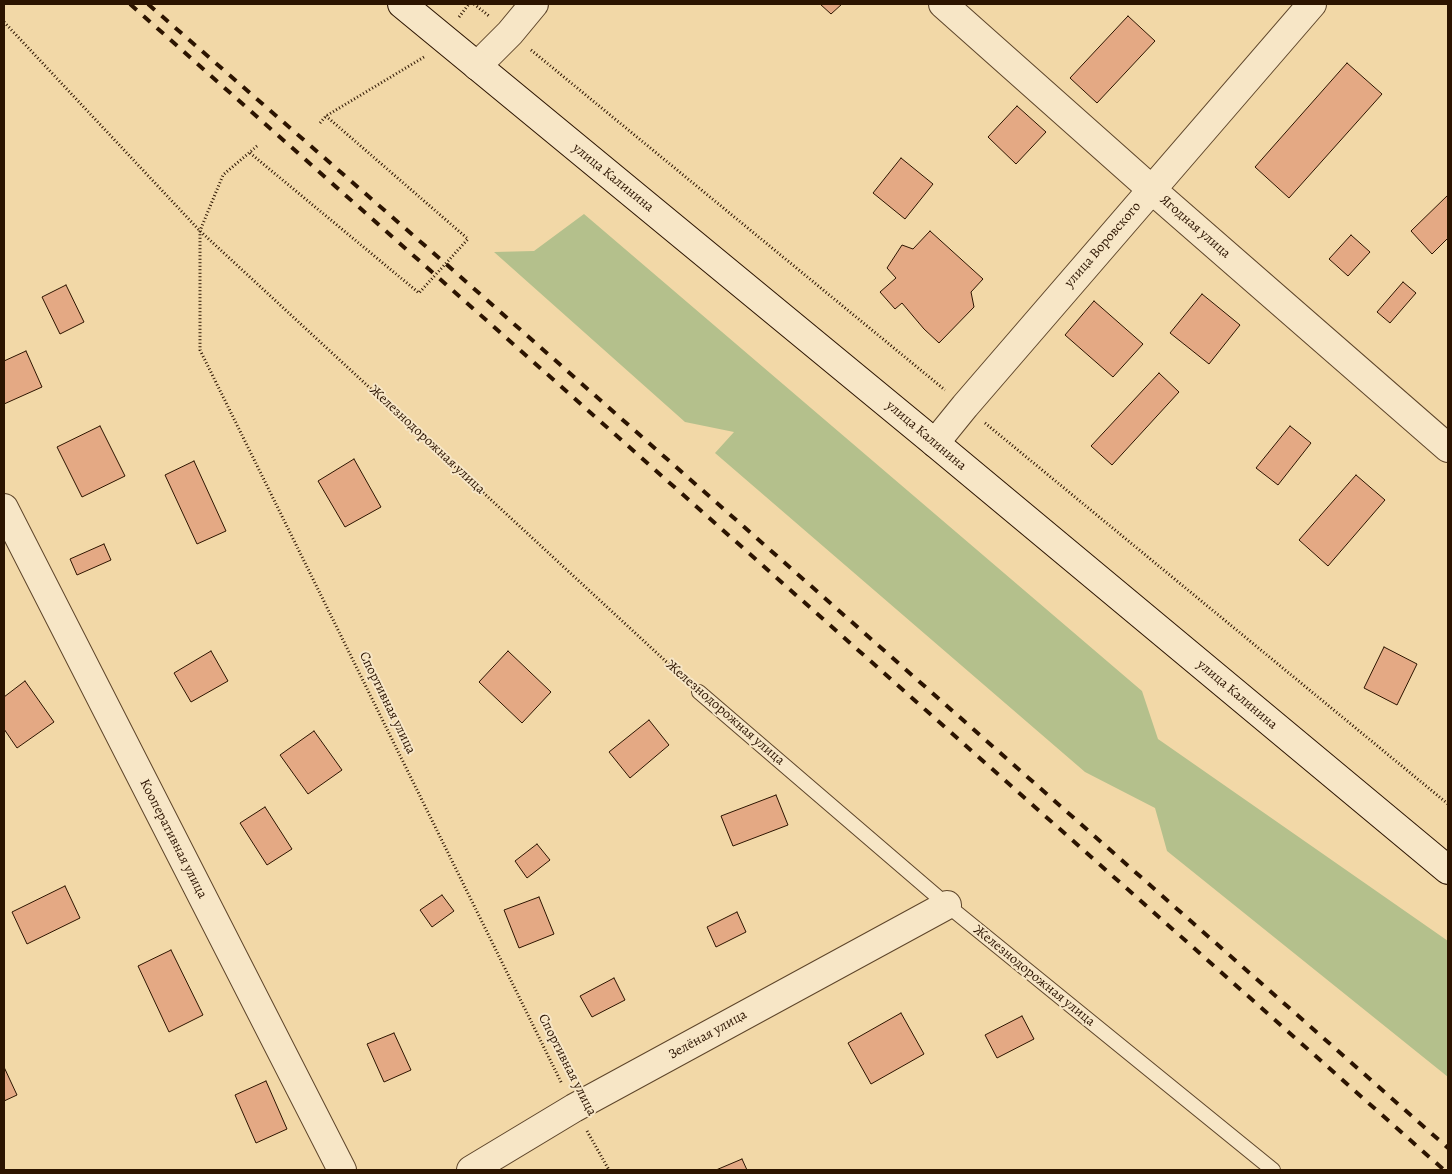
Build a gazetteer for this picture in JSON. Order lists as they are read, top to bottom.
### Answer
{
  "streets": {
    "street": [
      "улица Калинина",
      "Ягодная улица",
      "улица Воровского",
      "Кооперативная улица",
      "Зелёная улица"
    ],
    "lane": ["Железнодорожная улица"],
    "path": ["Спортивная улица"]
  },
  "crossings": [
    ["улица Калинина", "улица Воровского"],
    ["Ягодная улица", "улица Воровского"],
    ["Железнодорожная улица", "Спортивная улица"],
    ["Железнодорожная улица", "Зелёная улица"],
    ["Спортивная улица", "Зелёная улица"]
  ]
}
